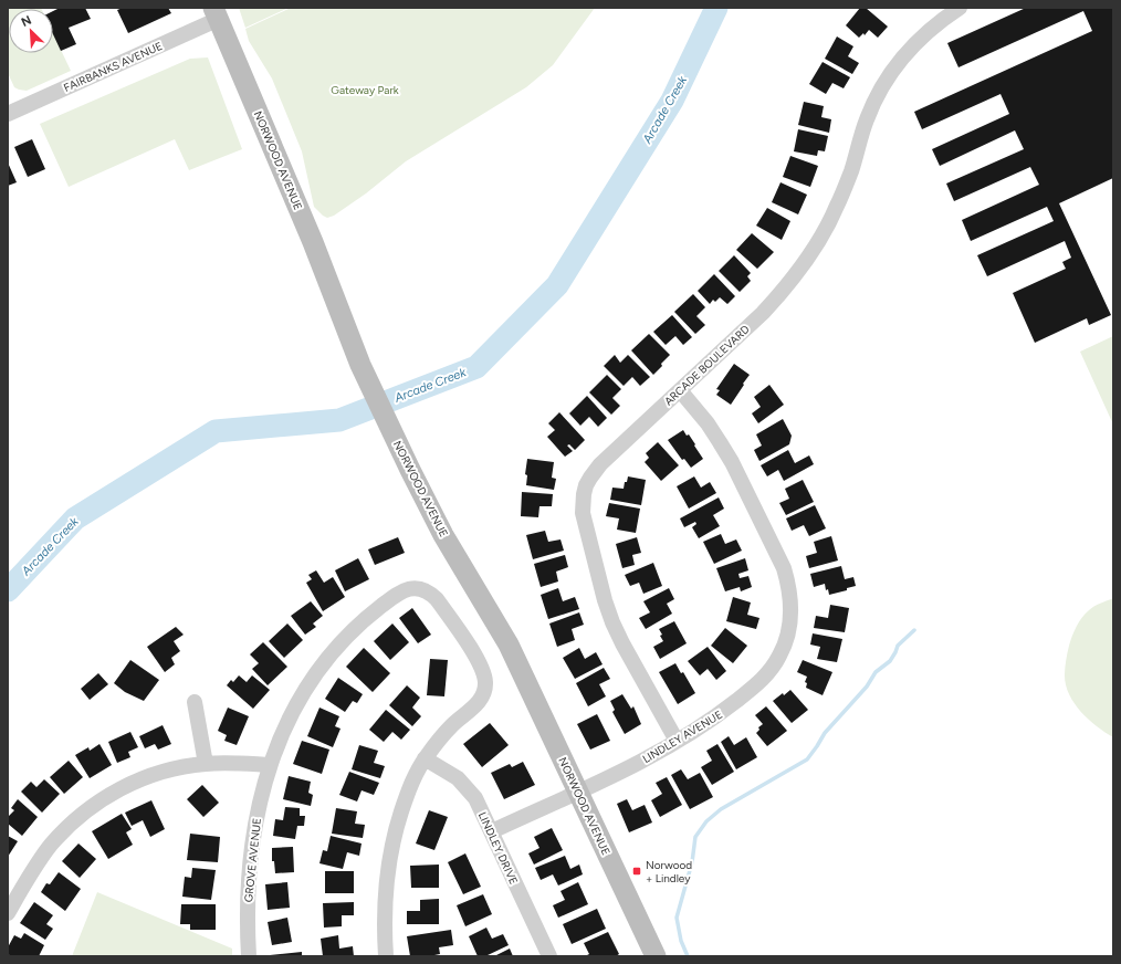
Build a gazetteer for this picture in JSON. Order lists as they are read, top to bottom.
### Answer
{
  "streets": {
    "main road": ["NORWOOD AVENUE"],
    "street": [
      "FAIRBANKS AVENUE",
      "ARCADE BOULEVARD",
      "LINDLEY AVENUE",
      "LINDLEY DRIVE",
      "GROVE AVENUE"
    ]
  },
  "crossings": [
    ["FAIRBANKS AVENUE", "NORWOOD AVENUE"],
    ["NORWOOD AVENUE", "LINDLEY AVENUE"],
    ["ARCADE BOULEVARD", "LINDLEY AVENUE"],
    ["LINDLEY AVENUE", "LINDLEY DRIVE"]
  ],
  "water": ["Arcade Creek"],
  "parks": ["Gateway Park"],
  "places": {
    "transit": ["Norwood + Lindley"]
  },
  "north": "top left"
}
